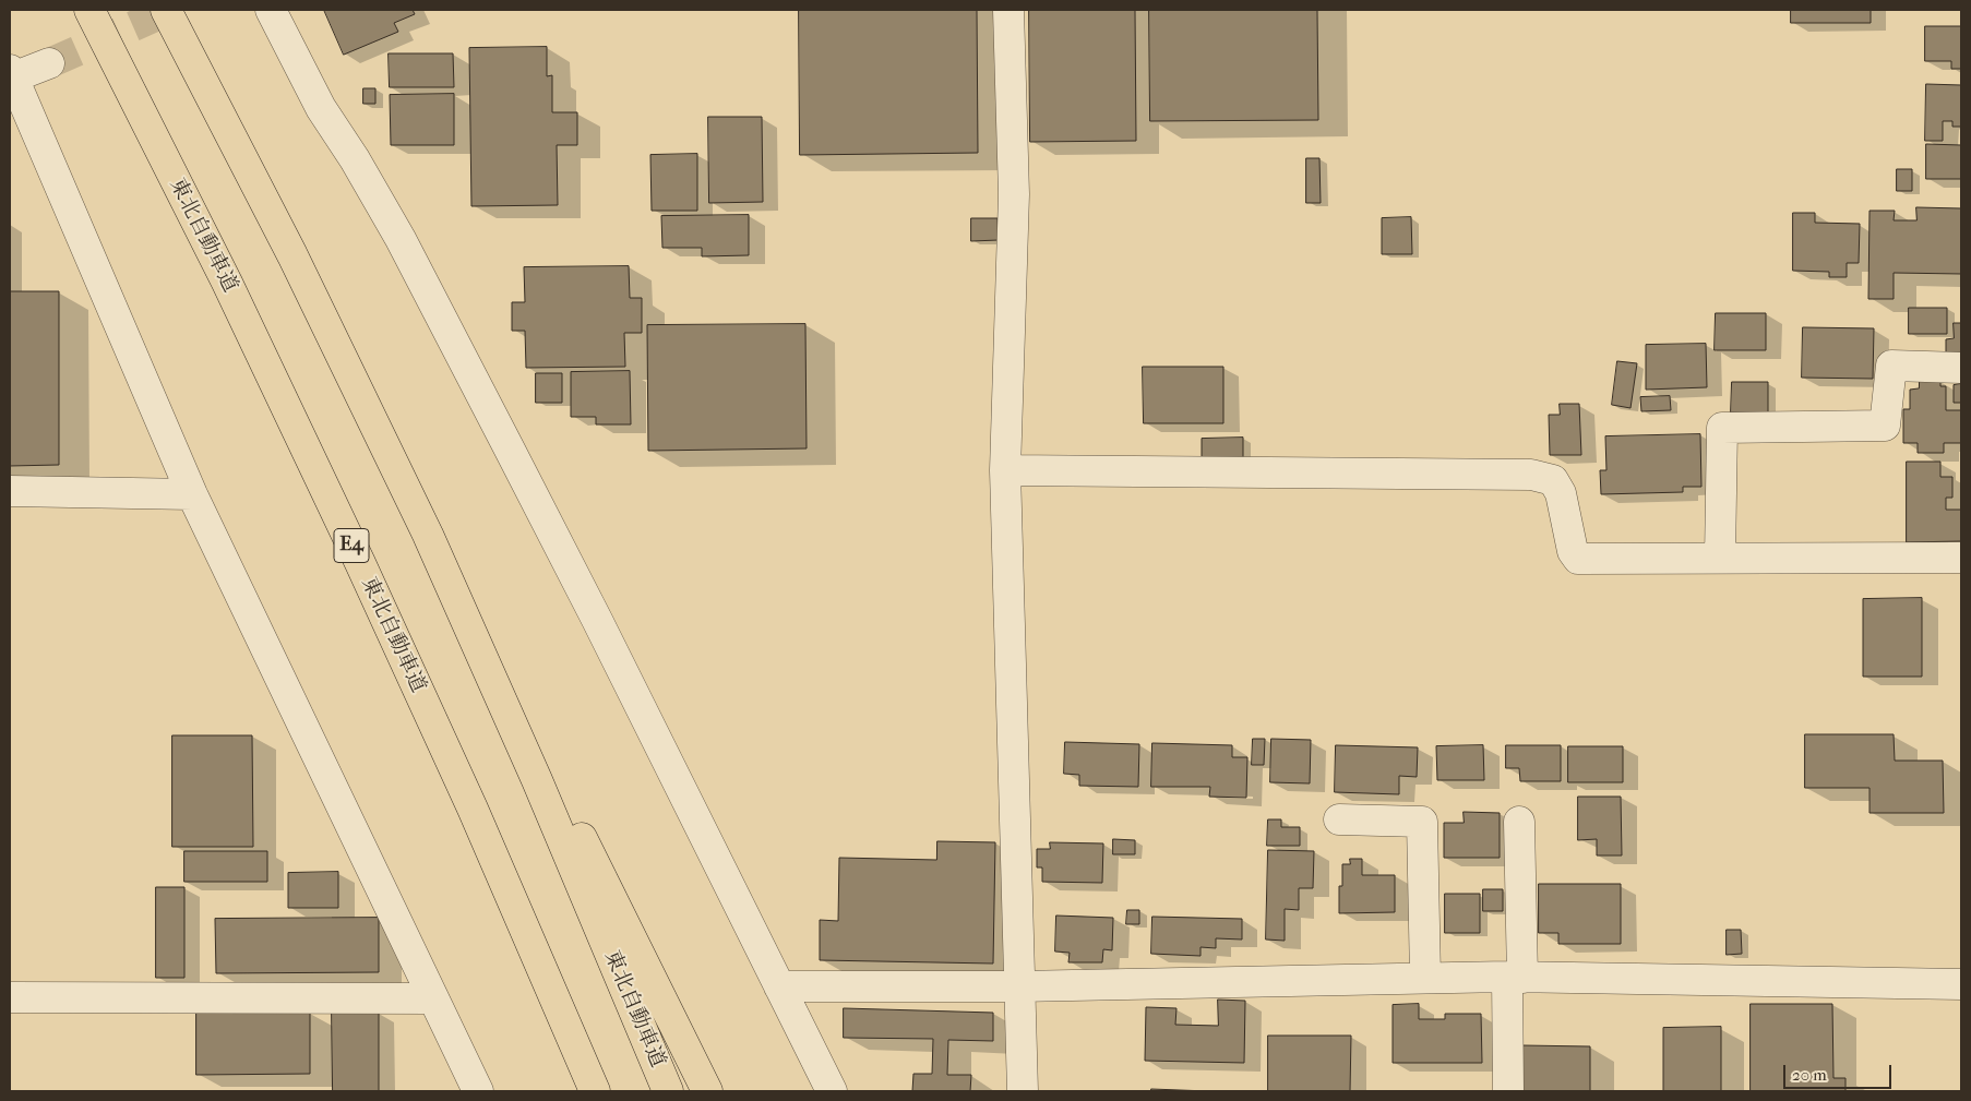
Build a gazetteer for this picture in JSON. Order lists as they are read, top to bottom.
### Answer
{
  "streets": {
    "highway": ["東北自動車道", "E4"]
  },
  "scale_bar": "20 m"
}
